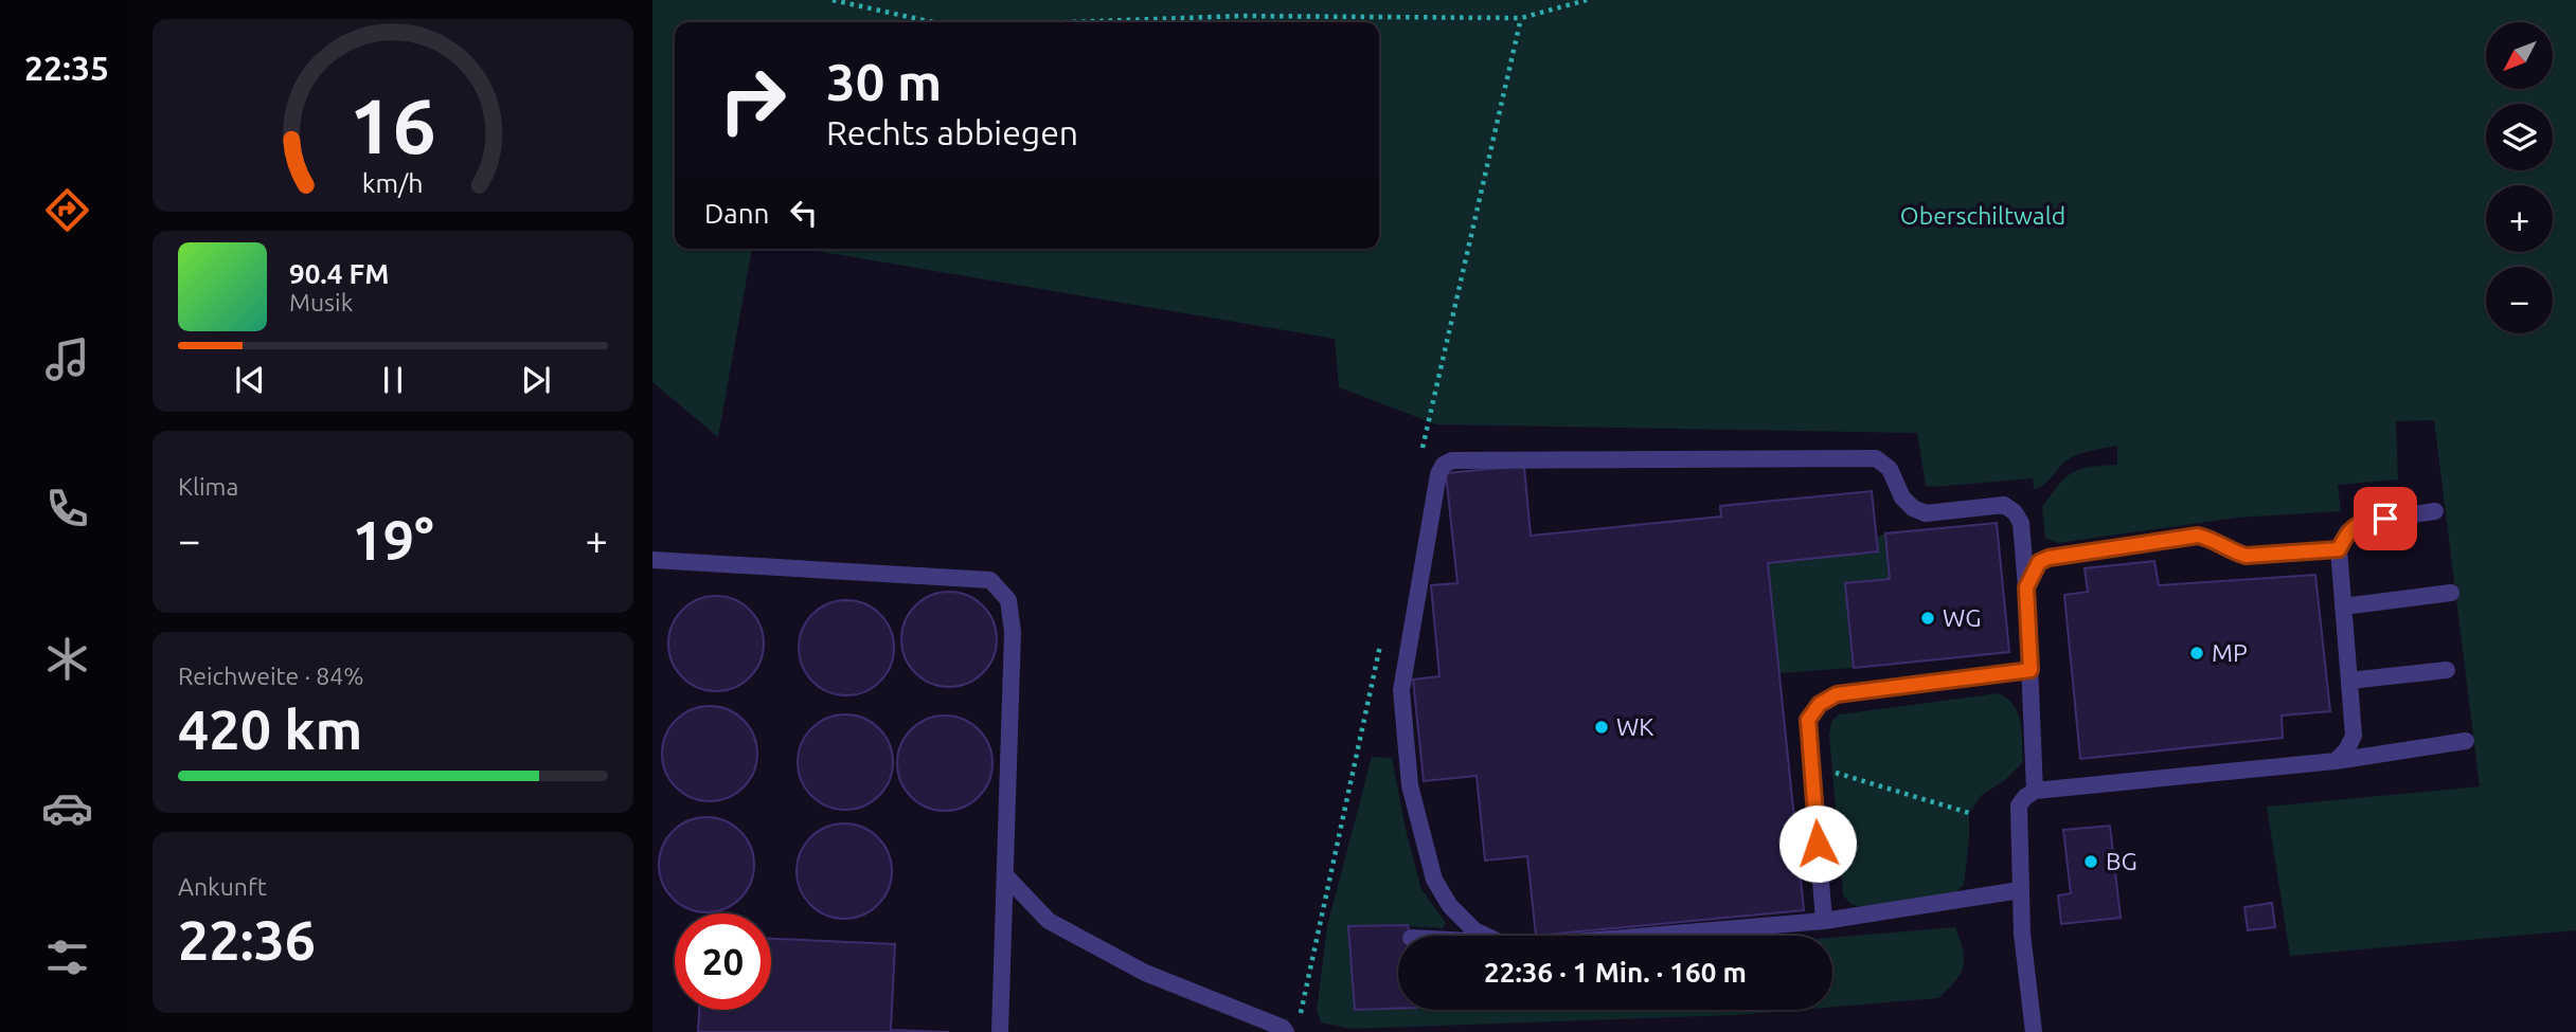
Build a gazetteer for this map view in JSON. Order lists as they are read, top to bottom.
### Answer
{
  "parks": ["Oberschiltwald"],
  "places": [
    "WG",
    "MP",
    "WK",
    "BG"
  ],
  "north": "bottom left",
  "page": {
    "tabs": "22:35",
    "map_buttons": ["+", "−"],
    "turn": ["30 m", "Rechts abbiegen"],
    "then": "Dann",
    "song": ["90.4 FM", "Musik"],
    "tile": [
      "Klima",
      ["Reichweite · 84%", "420 km"],
      ["Ankunft", "22:36"]
    ],
    "heat": ["−", "19°", "+"],
    "limit": "20",
    "trip": "22:36 · 1 Min. · 160 m",
    "gauge": ["16", "km/h"]
  }
}
